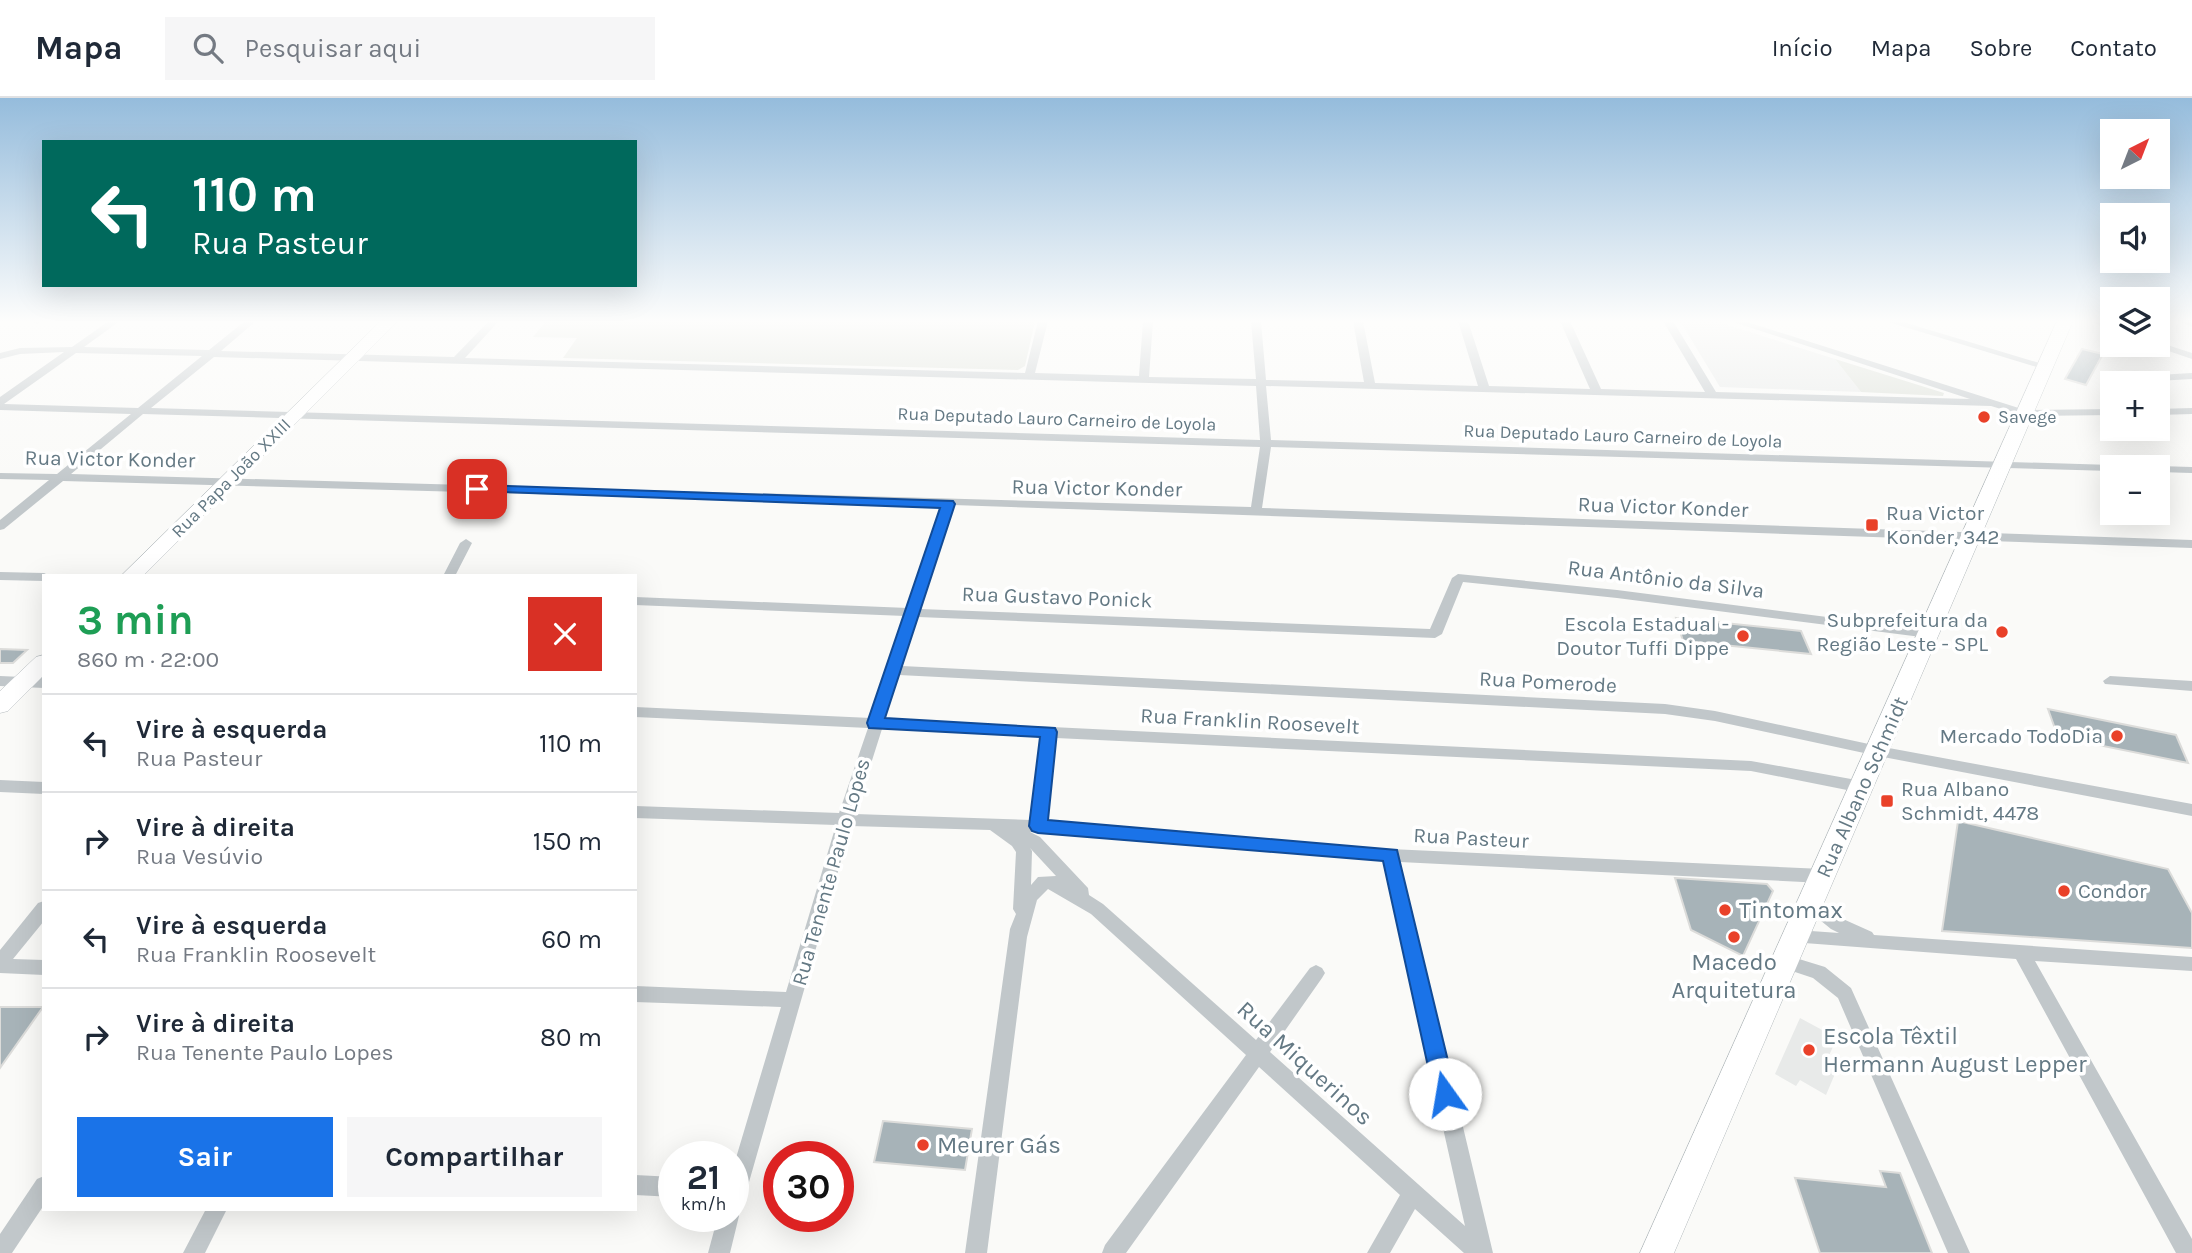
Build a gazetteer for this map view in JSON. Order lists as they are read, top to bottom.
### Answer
{
  "streets": {
    "main road": ["Rua Papa João XXIII", "Rua Albano Schmidt"],
    "street": [
      "Rua Deputado Lauro Carneiro de Loyola",
      "Rua Victor Konder",
      "Rua Antônio da Silva",
      "Rua Gustavo Ponick",
      "Rua Pomerode",
      "Rua Franklin Roosevelt",
      "Rua Pasteur",
      "Rua Tenente Paulo Lopes",
      "Rua Miquerinos"
    ]
  },
  "crossings": [
    ["Rua Deputado Lauro Carneiro de Loyola", "Rua Papa João XXIII"],
    ["Rua Deputado Lauro Carneiro de Loyola", "Rua Albano Schmidt"],
    ["Rua Victor Konder", "Rua Papa João XXIII"],
    ["Rua Victor Konder", "Rua Albano Schmidt"],
    ["Rua Victor Konder", "Rua Tenente Paulo Lopes"],
    ["Rua Antônio da Silva", "Rua Gustavo Ponick"],
    ["Rua Antônio da Silva", "Rua Albano Schmidt"],
    ["Rua Gustavo Ponick", "Rua Tenente Paulo Lopes"],
    ["Rua Pomerode", "Rua Albano Schmidt"],
    ["Rua Pomerode", "Rua Tenente Paulo Lopes"],
    ["Rua Franklin Roosevelt", "Rua Albano Schmidt"],
    ["Rua Franklin Roosevelt", "Rua Tenente Paulo Lopes"],
    ["Rua Albano Schmidt", "Rua Pasteur"],
    ["Rua Pasteur", "Rua Tenente Paulo Lopes"],
    ["Rua Pasteur", "Rua Miquerinos"]
  ],
  "places": {
    "other": [
      "Savege",
      "Subprefeitura da Região Leste - SPL",
      "Escola Estadual - Doutor Tuffi Dippe",
      "Mercado TodoDia",
      "Condor",
      "Tintomax",
      "Macedo Arquitetura",
      "Escola Têxtil Hermann August Lepper",
      "Meurer Gás"
    ],
    "transit": ["Rua Victor Konder, 342", "Rua Albano Schmidt, 4478"]
  },
  "north": "top right",
  "page": {
    "header": "Mapa",
    "search": "Pesquisar aqui",
    "nav": [
      "Início",
      "Mapa",
      "Sobre",
      "Contato"
    ],
    "map_buttons": ["+", "−"],
    "turn": ["110 m", "Rua Pasteur"],
    "heading": ["3 min", "860 m · 22:00"],
    "list": [
      {
        "name": "Vire à esquerda",
        "note": "Rua Pasteur",
        "value": "110 m"
      },
      {
        "name": "Vire à direita",
        "note": "Rua Vesúvio",
        "value": "150 m"
      },
      {
        "name": "Vire à esquerda",
        "note": "Rua Franklin Roosevelt",
        "value": "60 m"
      },
      {
        "name": "Vire à direita",
        "note": "Rua Tenente Paulo Lopes",
        "value": "80 m"
      }
    ],
    "buttons": ["Sair", "Compartilhar"],
    "speed": "21 km/h",
    "limit": "30"
  }
}
